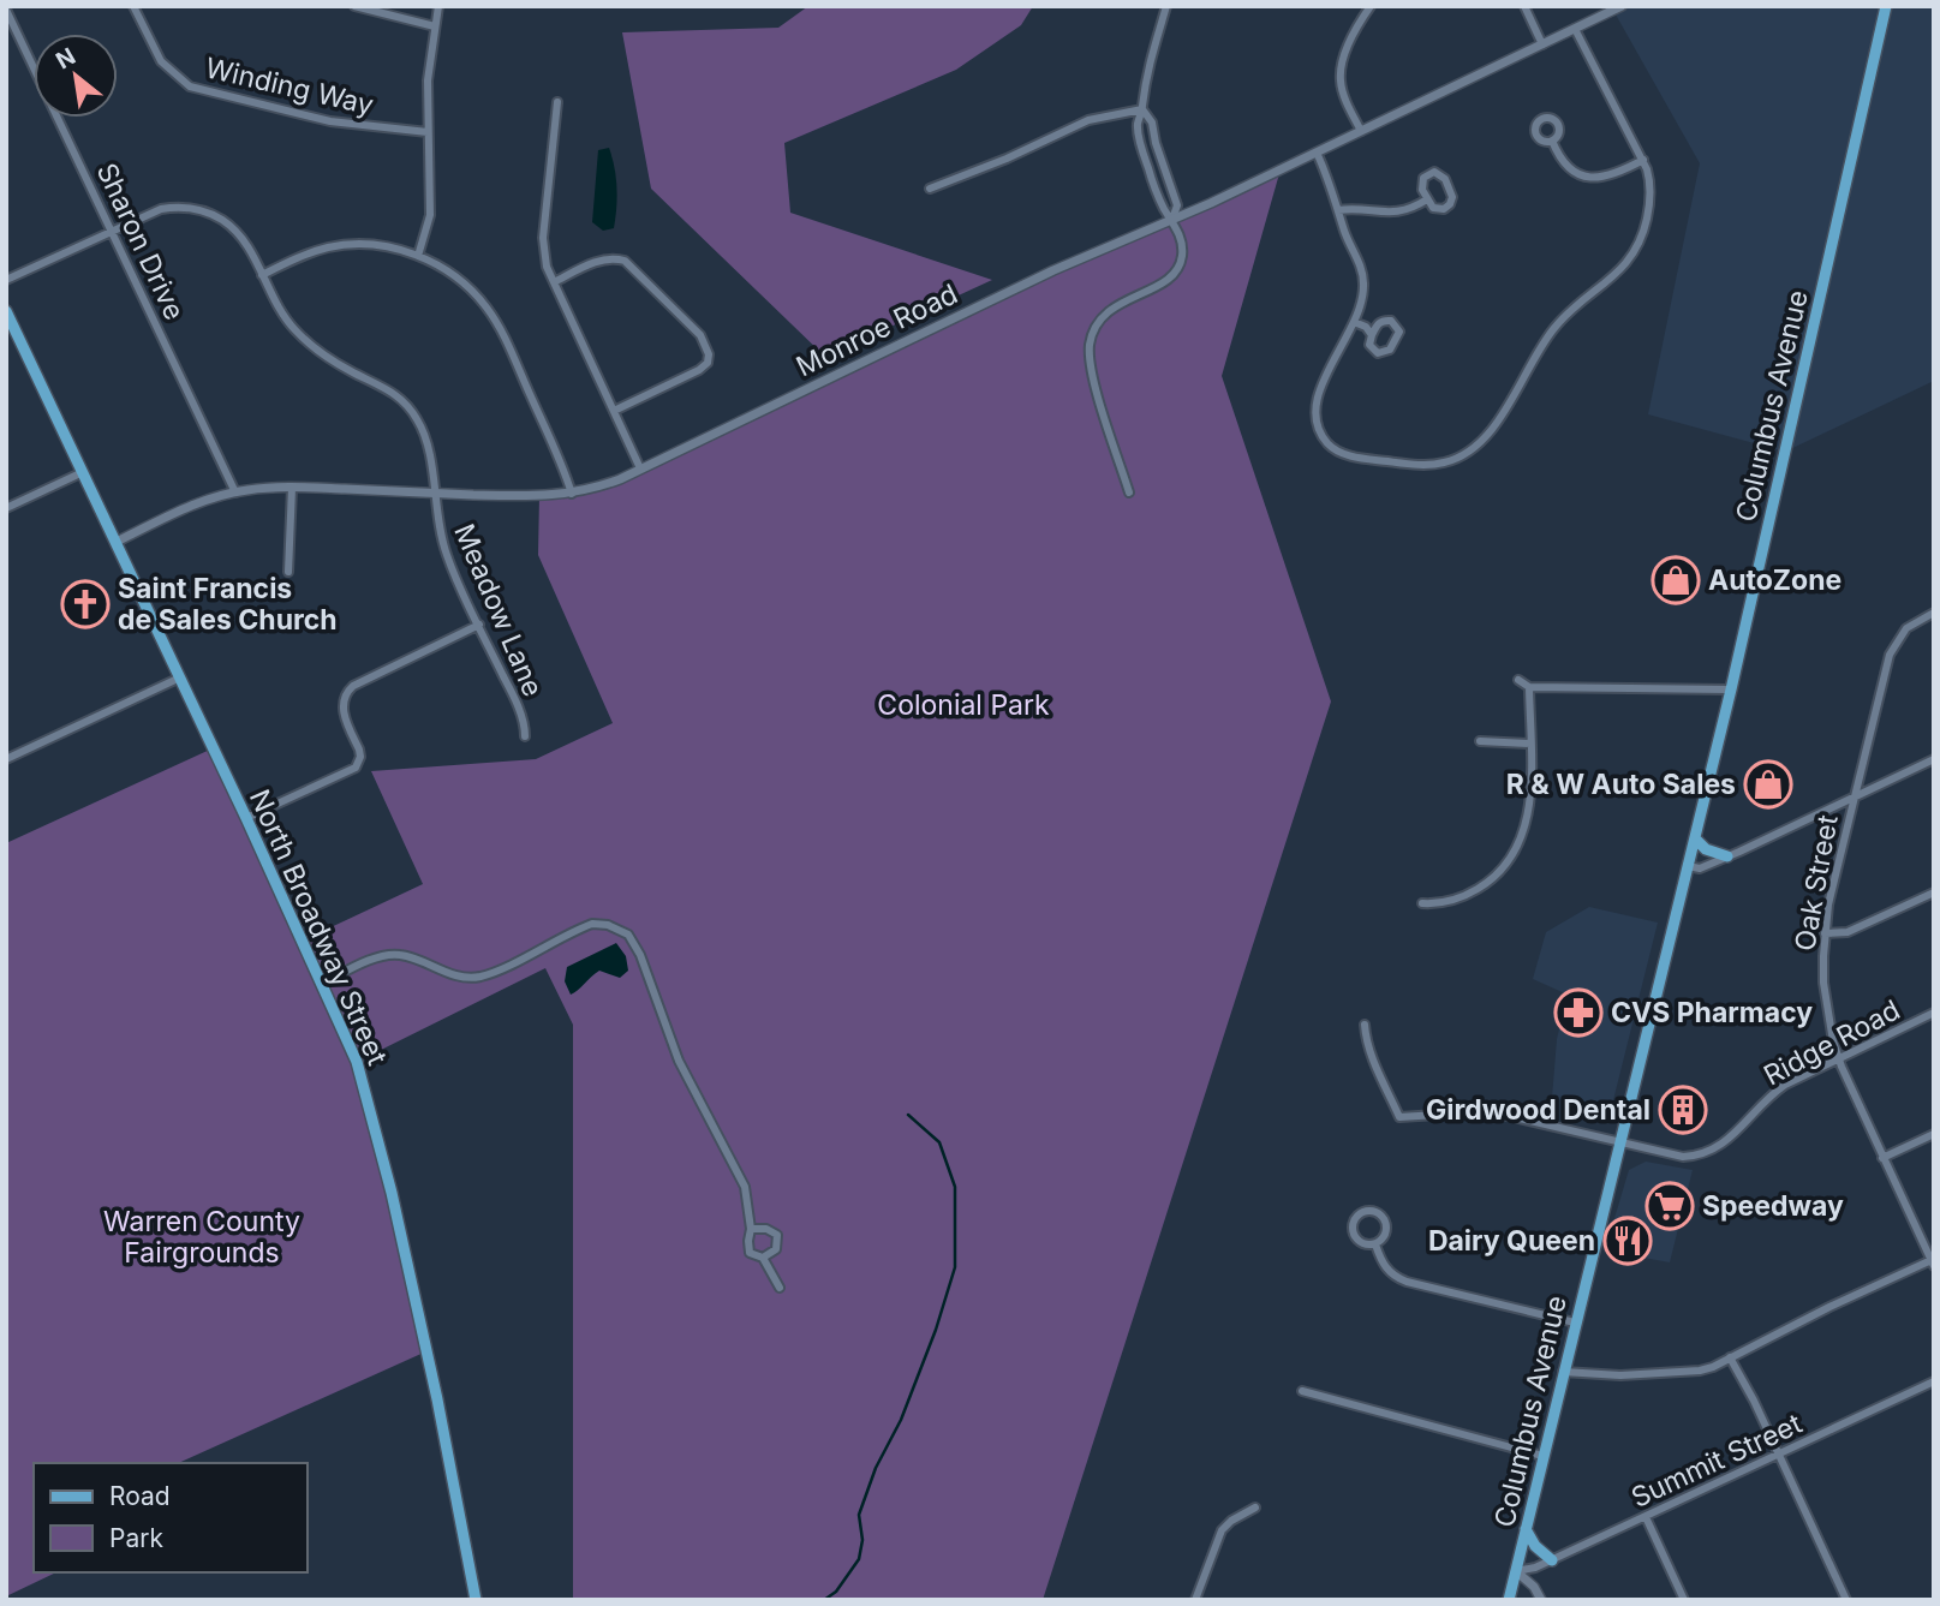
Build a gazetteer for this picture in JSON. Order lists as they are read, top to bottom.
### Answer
{
  "streets": {
    "main road": ["Columbus Avenue", "North Broadway Street"],
    "street": [
      "Winding Way",
      "Sharon Drive",
      "Monroe Road",
      "Meadow Lane",
      "Oak Street",
      "Ridge Road",
      "Summit Street"
    ]
  },
  "crossings": [
    ["Sharon Drive", "Monroe Road"],
    ["Sharon Drive", "Meadow Lane"],
    ["Monroe Road", "Meadow Lane"],
    ["Monroe Road", "North Broadway Street"],
    ["Columbus Avenue", "Ridge Road"],
    ["Columbus Avenue", "Summit Street"],
    ["Oak Street", "Ridge Road"]
  ],
  "parks": ["Colonial Park", "Warren County Fairgrounds"],
  "places": {
    "shop": ["AutoZone", "R & W Auto Sales"],
    "church": ["Saint Francis de Sales Church"],
    "pharmacy": ["CVS Pharmacy"],
    "building": ["Girdwood Dental"],
    "supermarket": ["Speedway"],
    "restaurant": ["Dairy Queen"]
  },
  "legend": ["Road", "Park"],
  "north": "top left"
}
